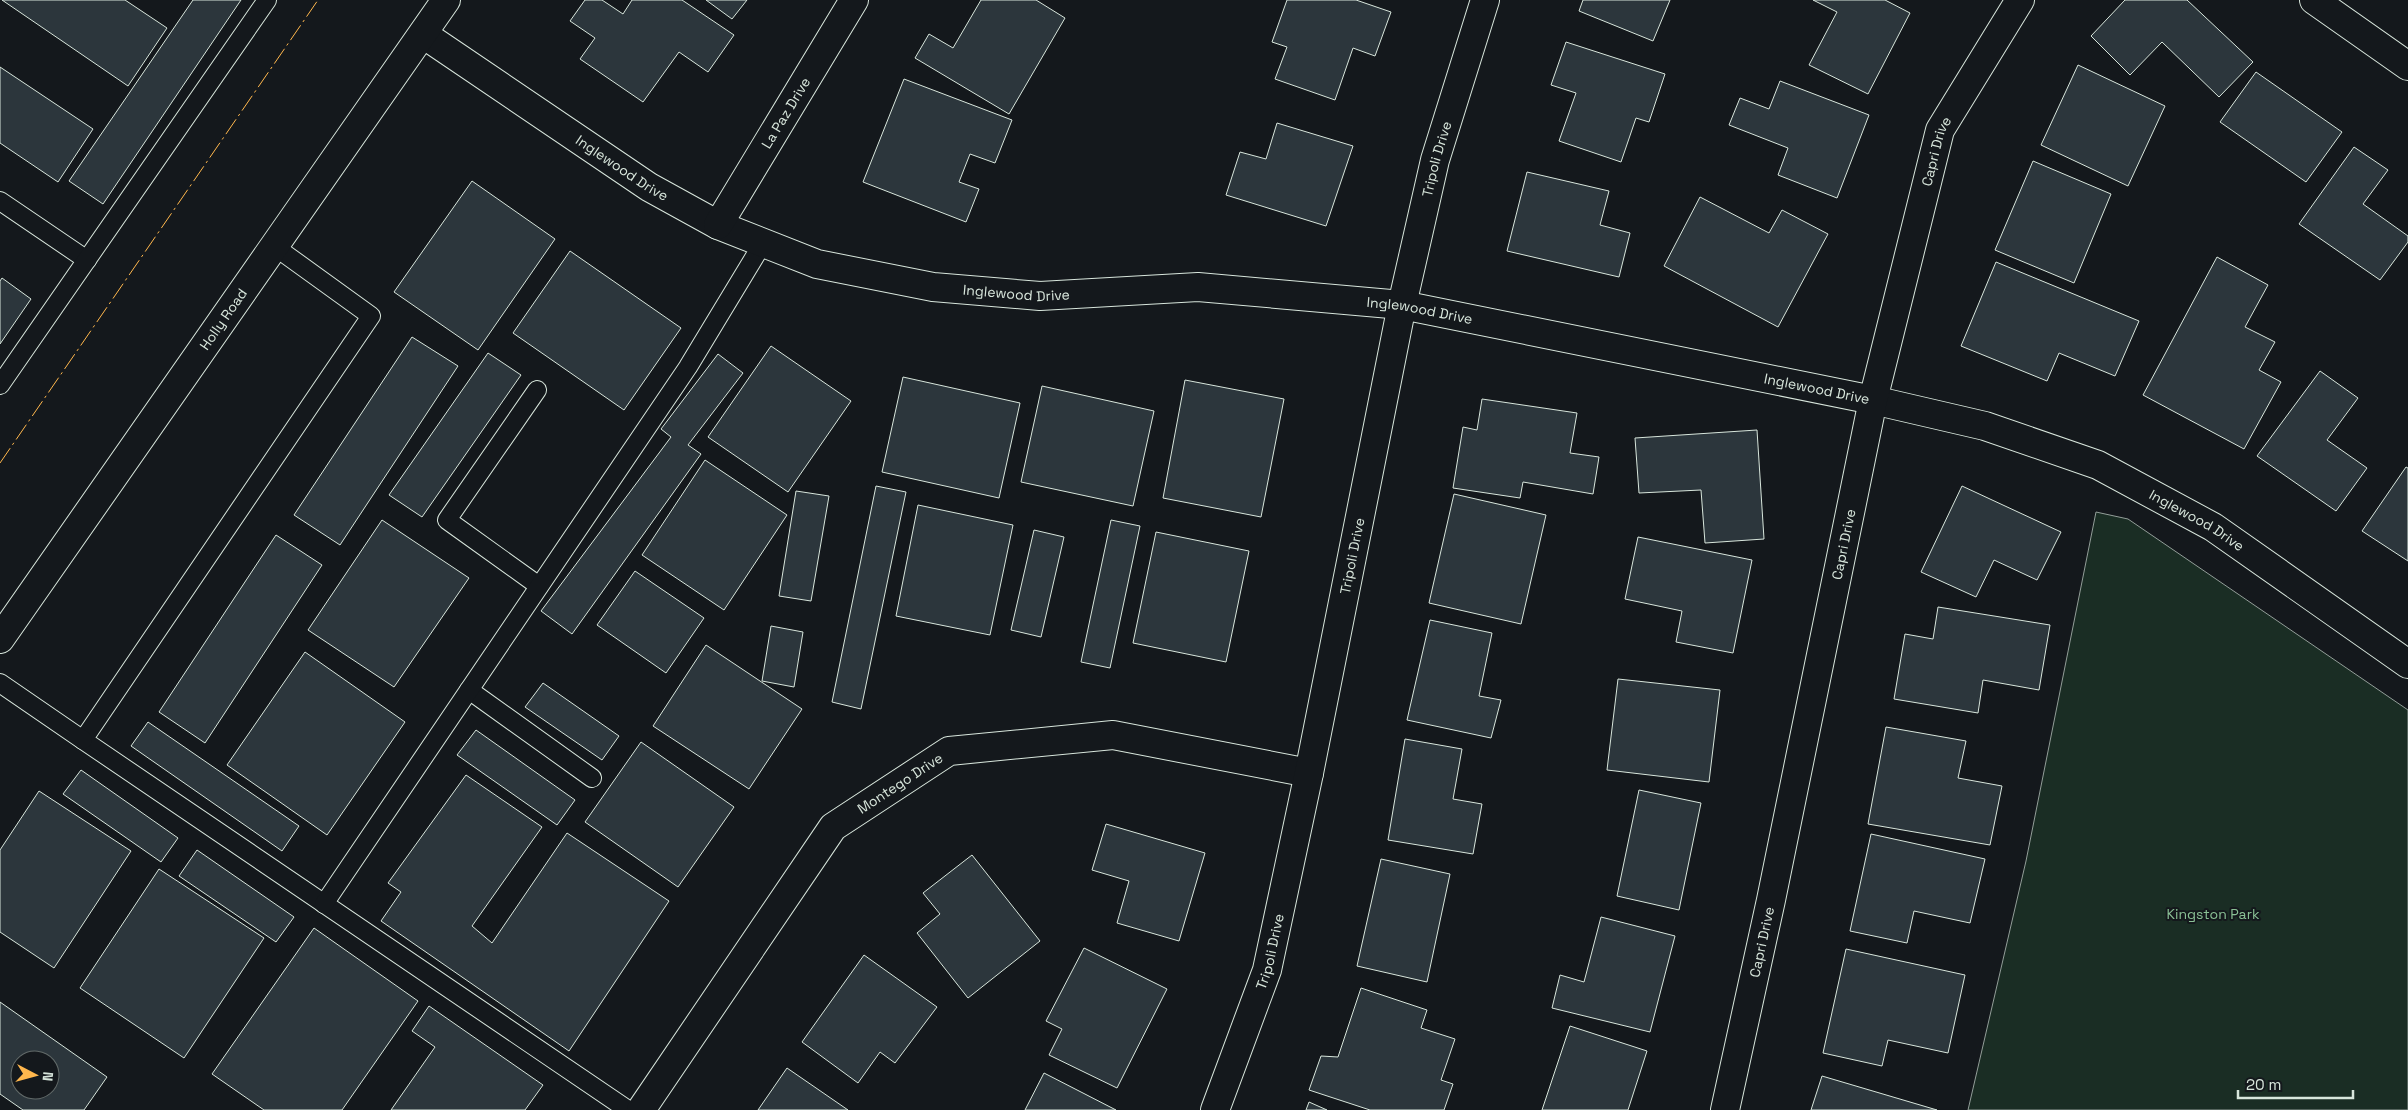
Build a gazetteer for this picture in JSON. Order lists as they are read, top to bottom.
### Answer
{
  "streets": {
    "street": [
      "La Paz Drive",
      "Capri Drive",
      "Tripoli Drive",
      "Inglewood Drive",
      "Holly Road",
      "Montego Drive"
    ]
  },
  "crossings": [
    ["La Paz Drive", "Inglewood Drive"],
    ["Capri Drive", "Inglewood Drive"],
    ["Tripoli Drive", "Inglewood Drive"],
    ["Tripoli Drive", "Montego Drive"],
    ["Inglewood Drive", "Holly Road"]
  ],
  "parks": ["Kingston Park"],
  "scale_bar": "20 m",
  "north": "right"
}
